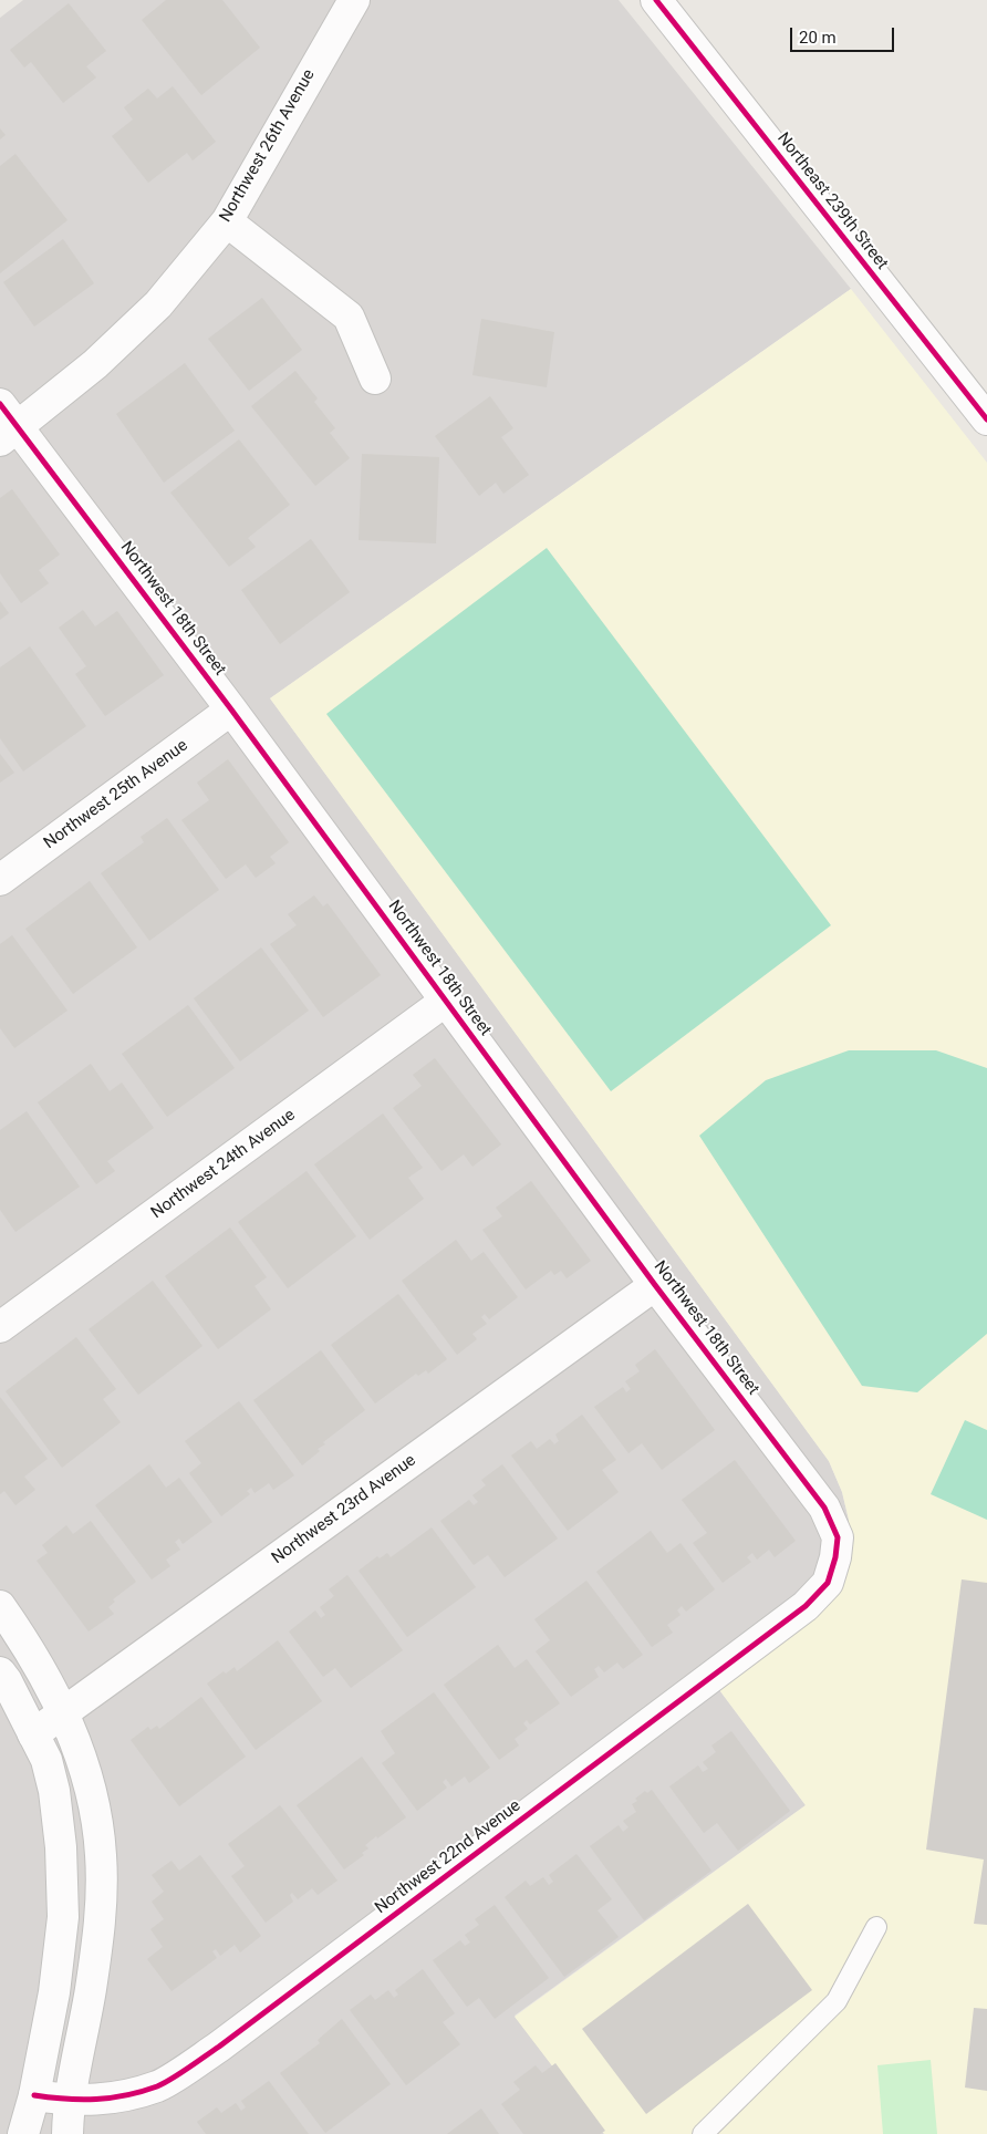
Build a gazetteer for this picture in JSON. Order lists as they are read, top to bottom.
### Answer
{
  "streets": {
    "street": [
      "Northwest 26th Avenue",
      "Northeast 239th Street",
      "Northwest 18th Street",
      "Northwest 25th Avenue",
      "Northwest 24th Avenue",
      "Northwest 23rd Avenue",
      "Northwest 22nd Avenue"
    ]
  },
  "crossings": [
    ["Northwest 26th Avenue", "Northwest 18th Street"],
    ["Northwest 18th Street", "Northwest 25th Avenue"],
    ["Northwest 18th Street", "Northwest 24th Avenue"],
    ["Northwest 18th Street", "Northwest 23rd Avenue"],
    ["Northwest 18th Street", "Northwest 22nd Avenue"]
  ],
  "scale_bar": "20 m"
}
